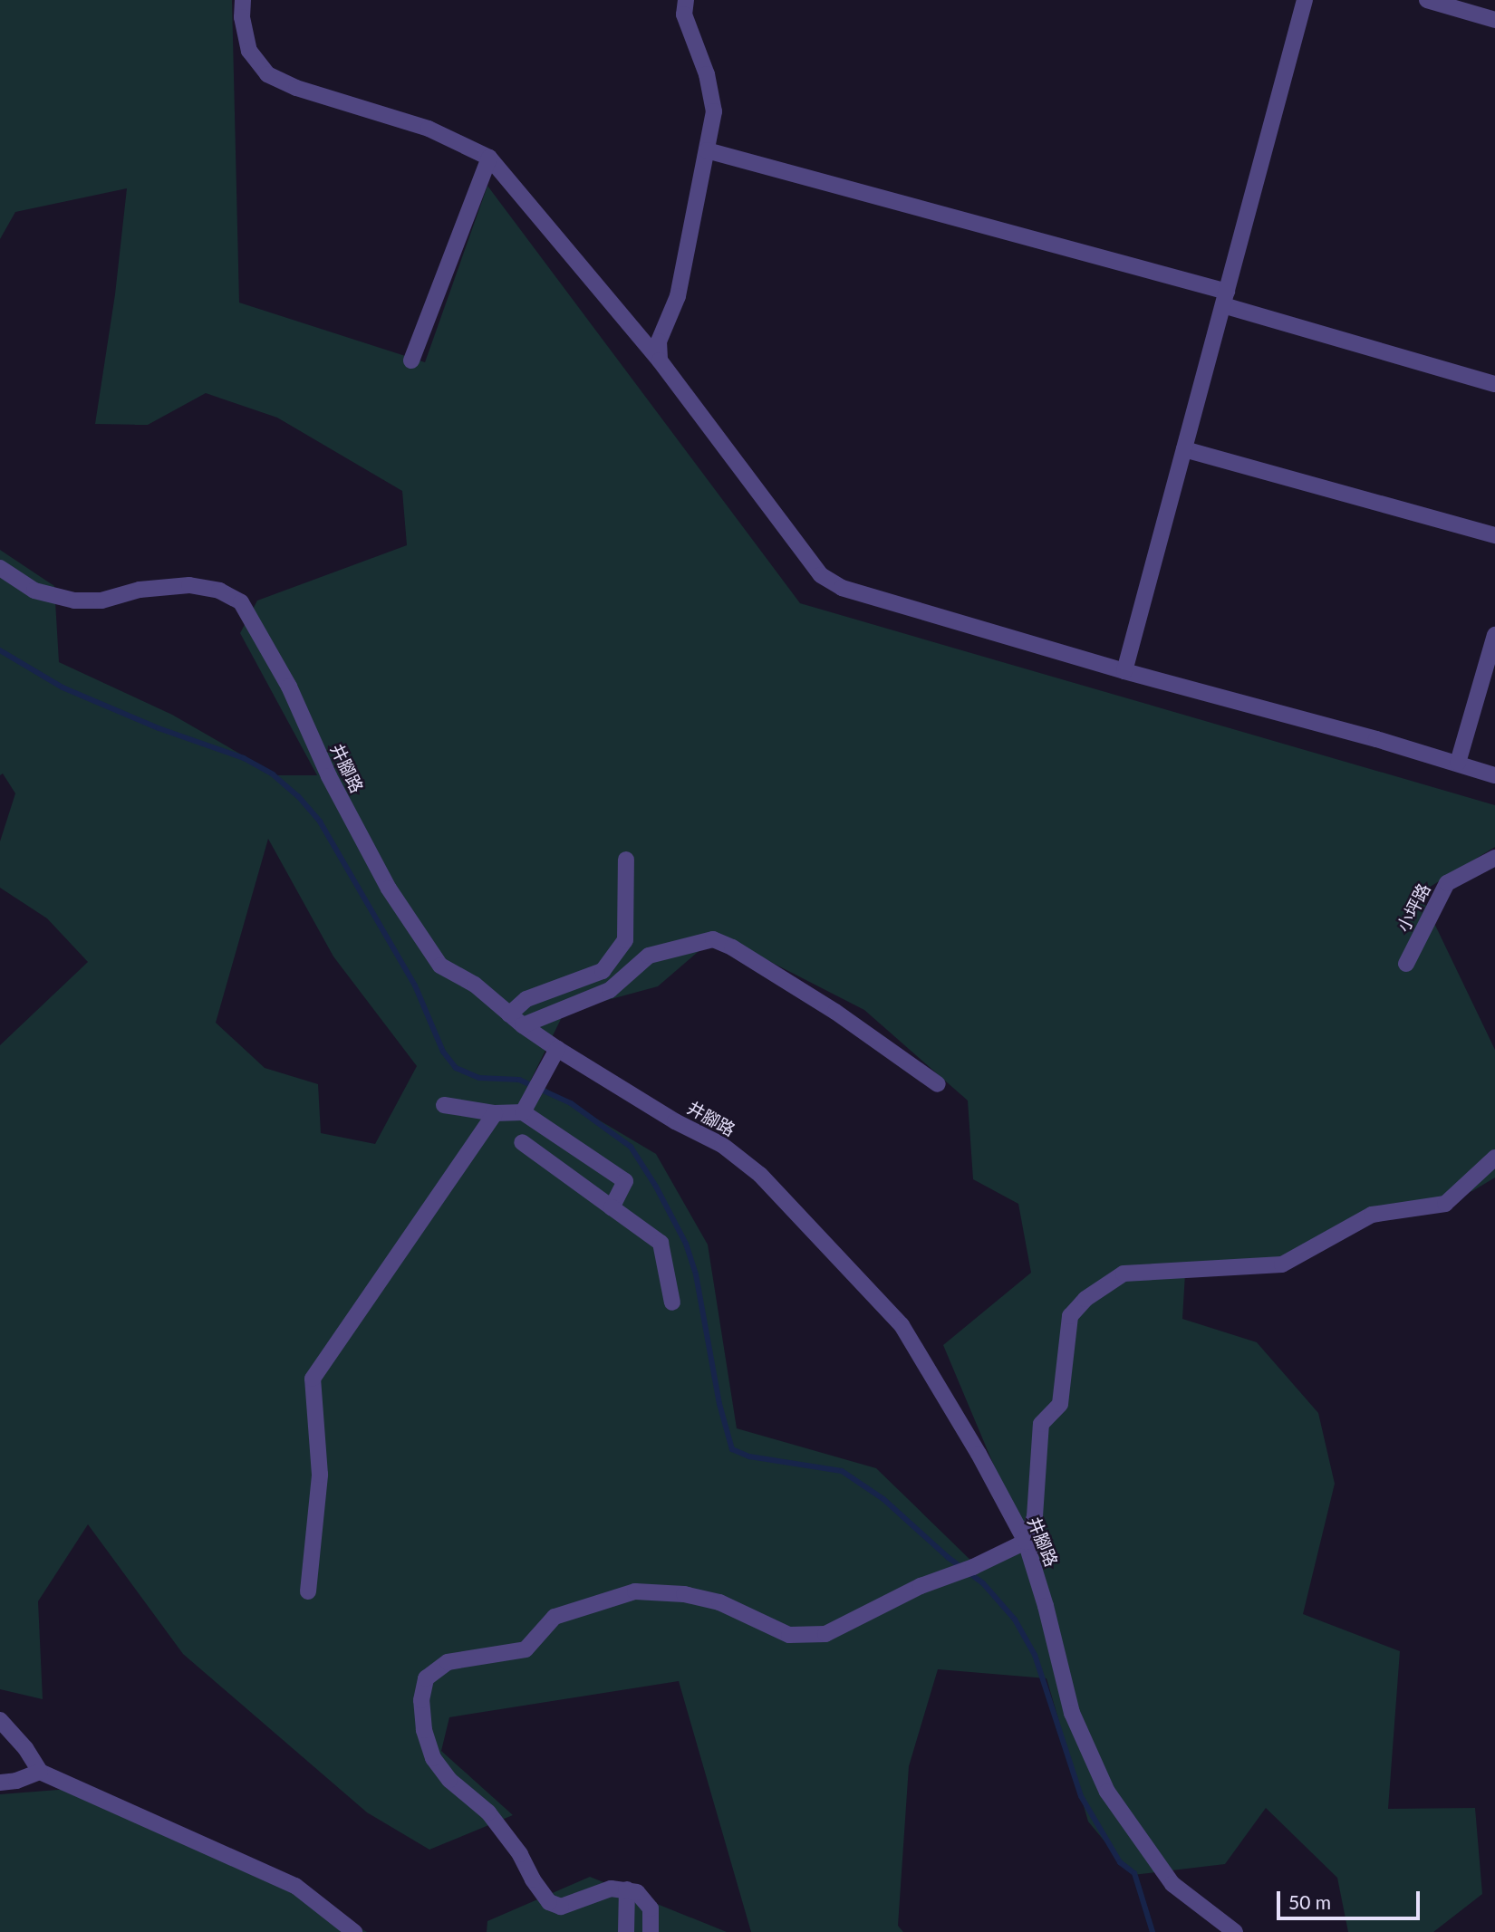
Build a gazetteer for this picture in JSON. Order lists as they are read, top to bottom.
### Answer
{
  "streets": {
    "lane": ["井腳路", "小坪路"]
  },
  "scale_bar": "50 m"
}
